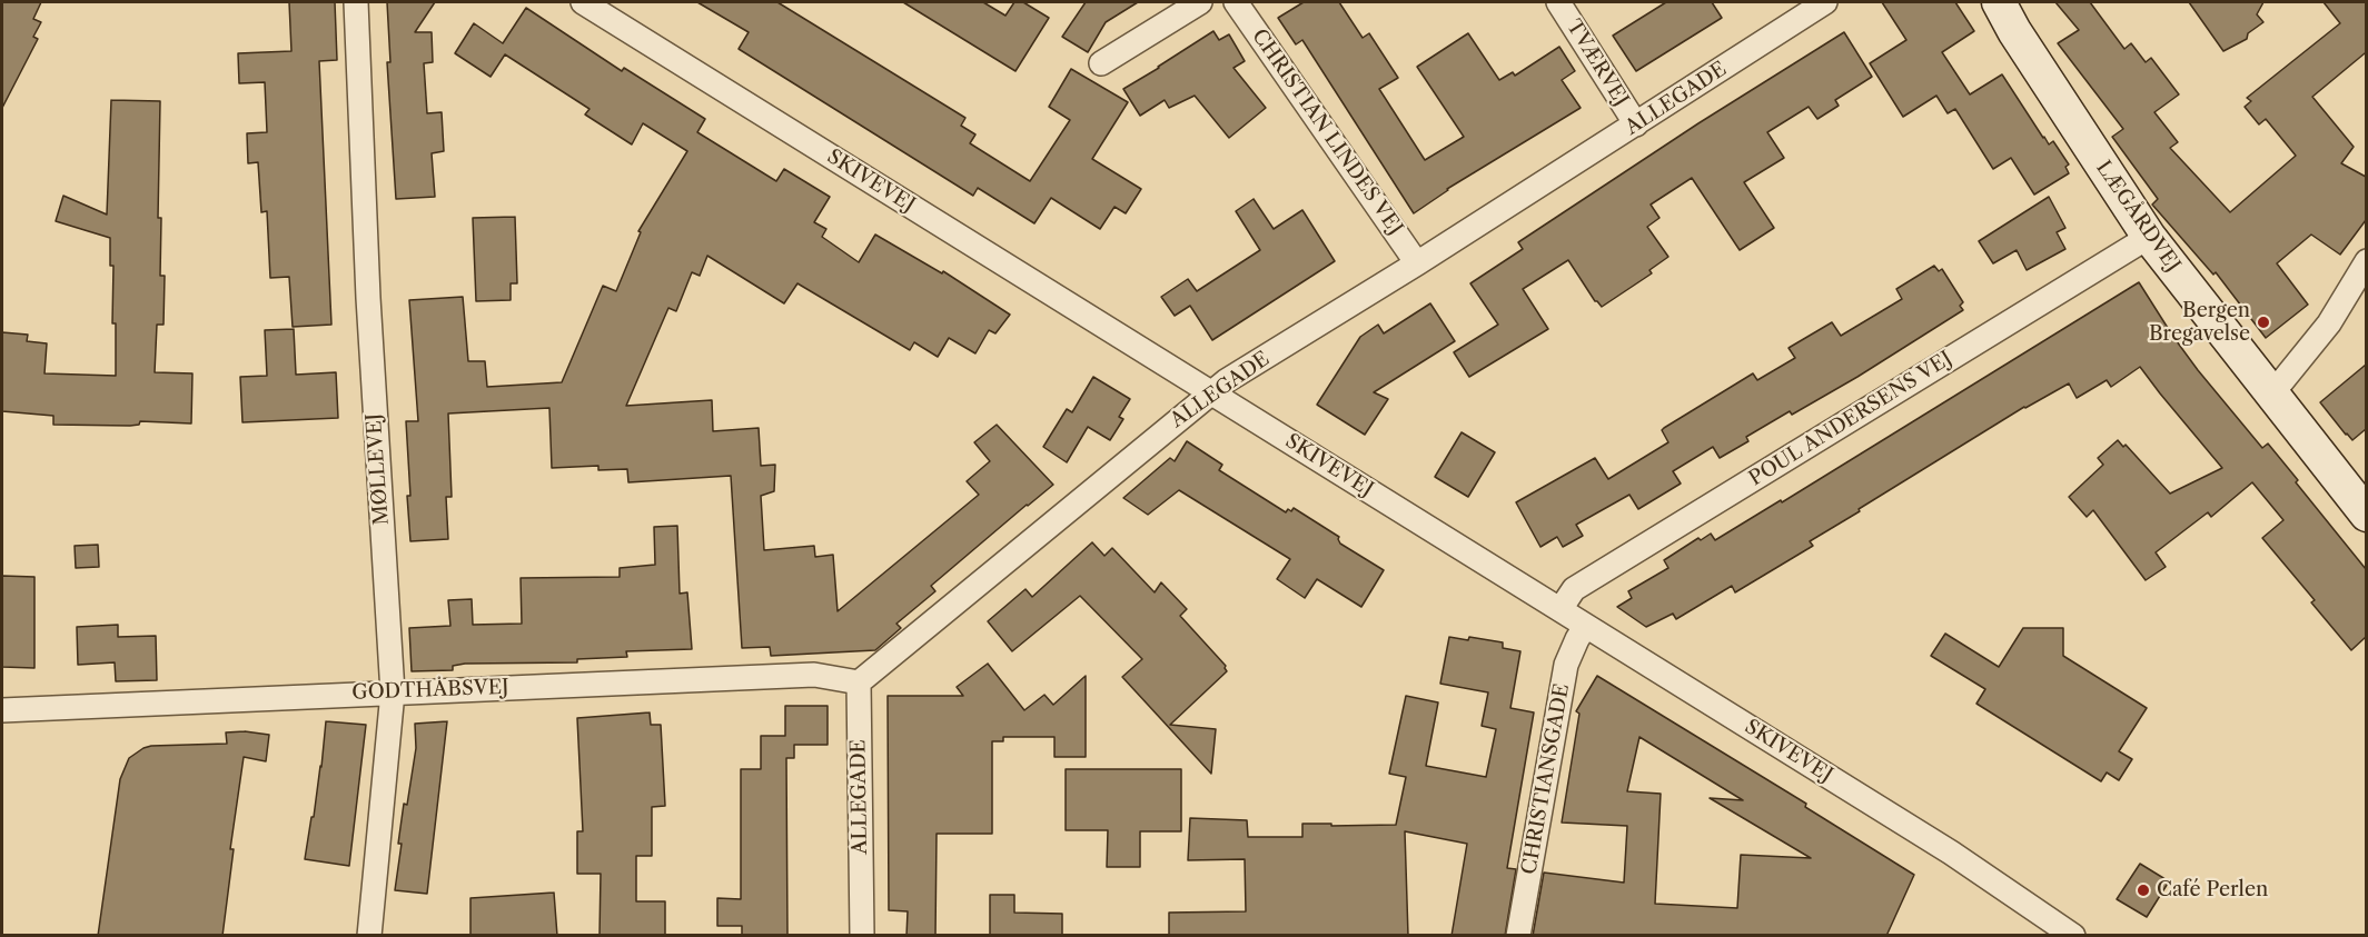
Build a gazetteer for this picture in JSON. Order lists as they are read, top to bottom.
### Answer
{
  "streets": {
    "street": [
      "TVÆRVEJ",
      "ALLEGADE",
      "CHRISTIAN LINDES VEJ",
      "SKIVEVEJ",
      "LÆGÅRDVEJ",
      "POUL ANDERSENS VEJ",
      "MØLLEVEJ",
      "GODTHÅBSVEJ",
      "CHRISTIANSGADE"
    ]
  },
  "crossings": [
    ["TVÆRVEJ", "ALLEGADE"],
    ["ALLEGADE", "CHRISTIAN LINDES VEJ"],
    ["ALLEGADE", "SKIVEVEJ"],
    ["ALLEGADE", "GODTHÅBSVEJ"],
    ["SKIVEVEJ", "POUL ANDERSENS VEJ"],
    ["SKIVEVEJ", "CHRISTIANSGADE"],
    ["LÆGÅRDVEJ", "POUL ANDERSENS VEJ"],
    ["MØLLEVEJ", "GODTHÅBSVEJ"]
  ],
  "places": ["Bergen Bregavelse", "Café Perlen"]
}
